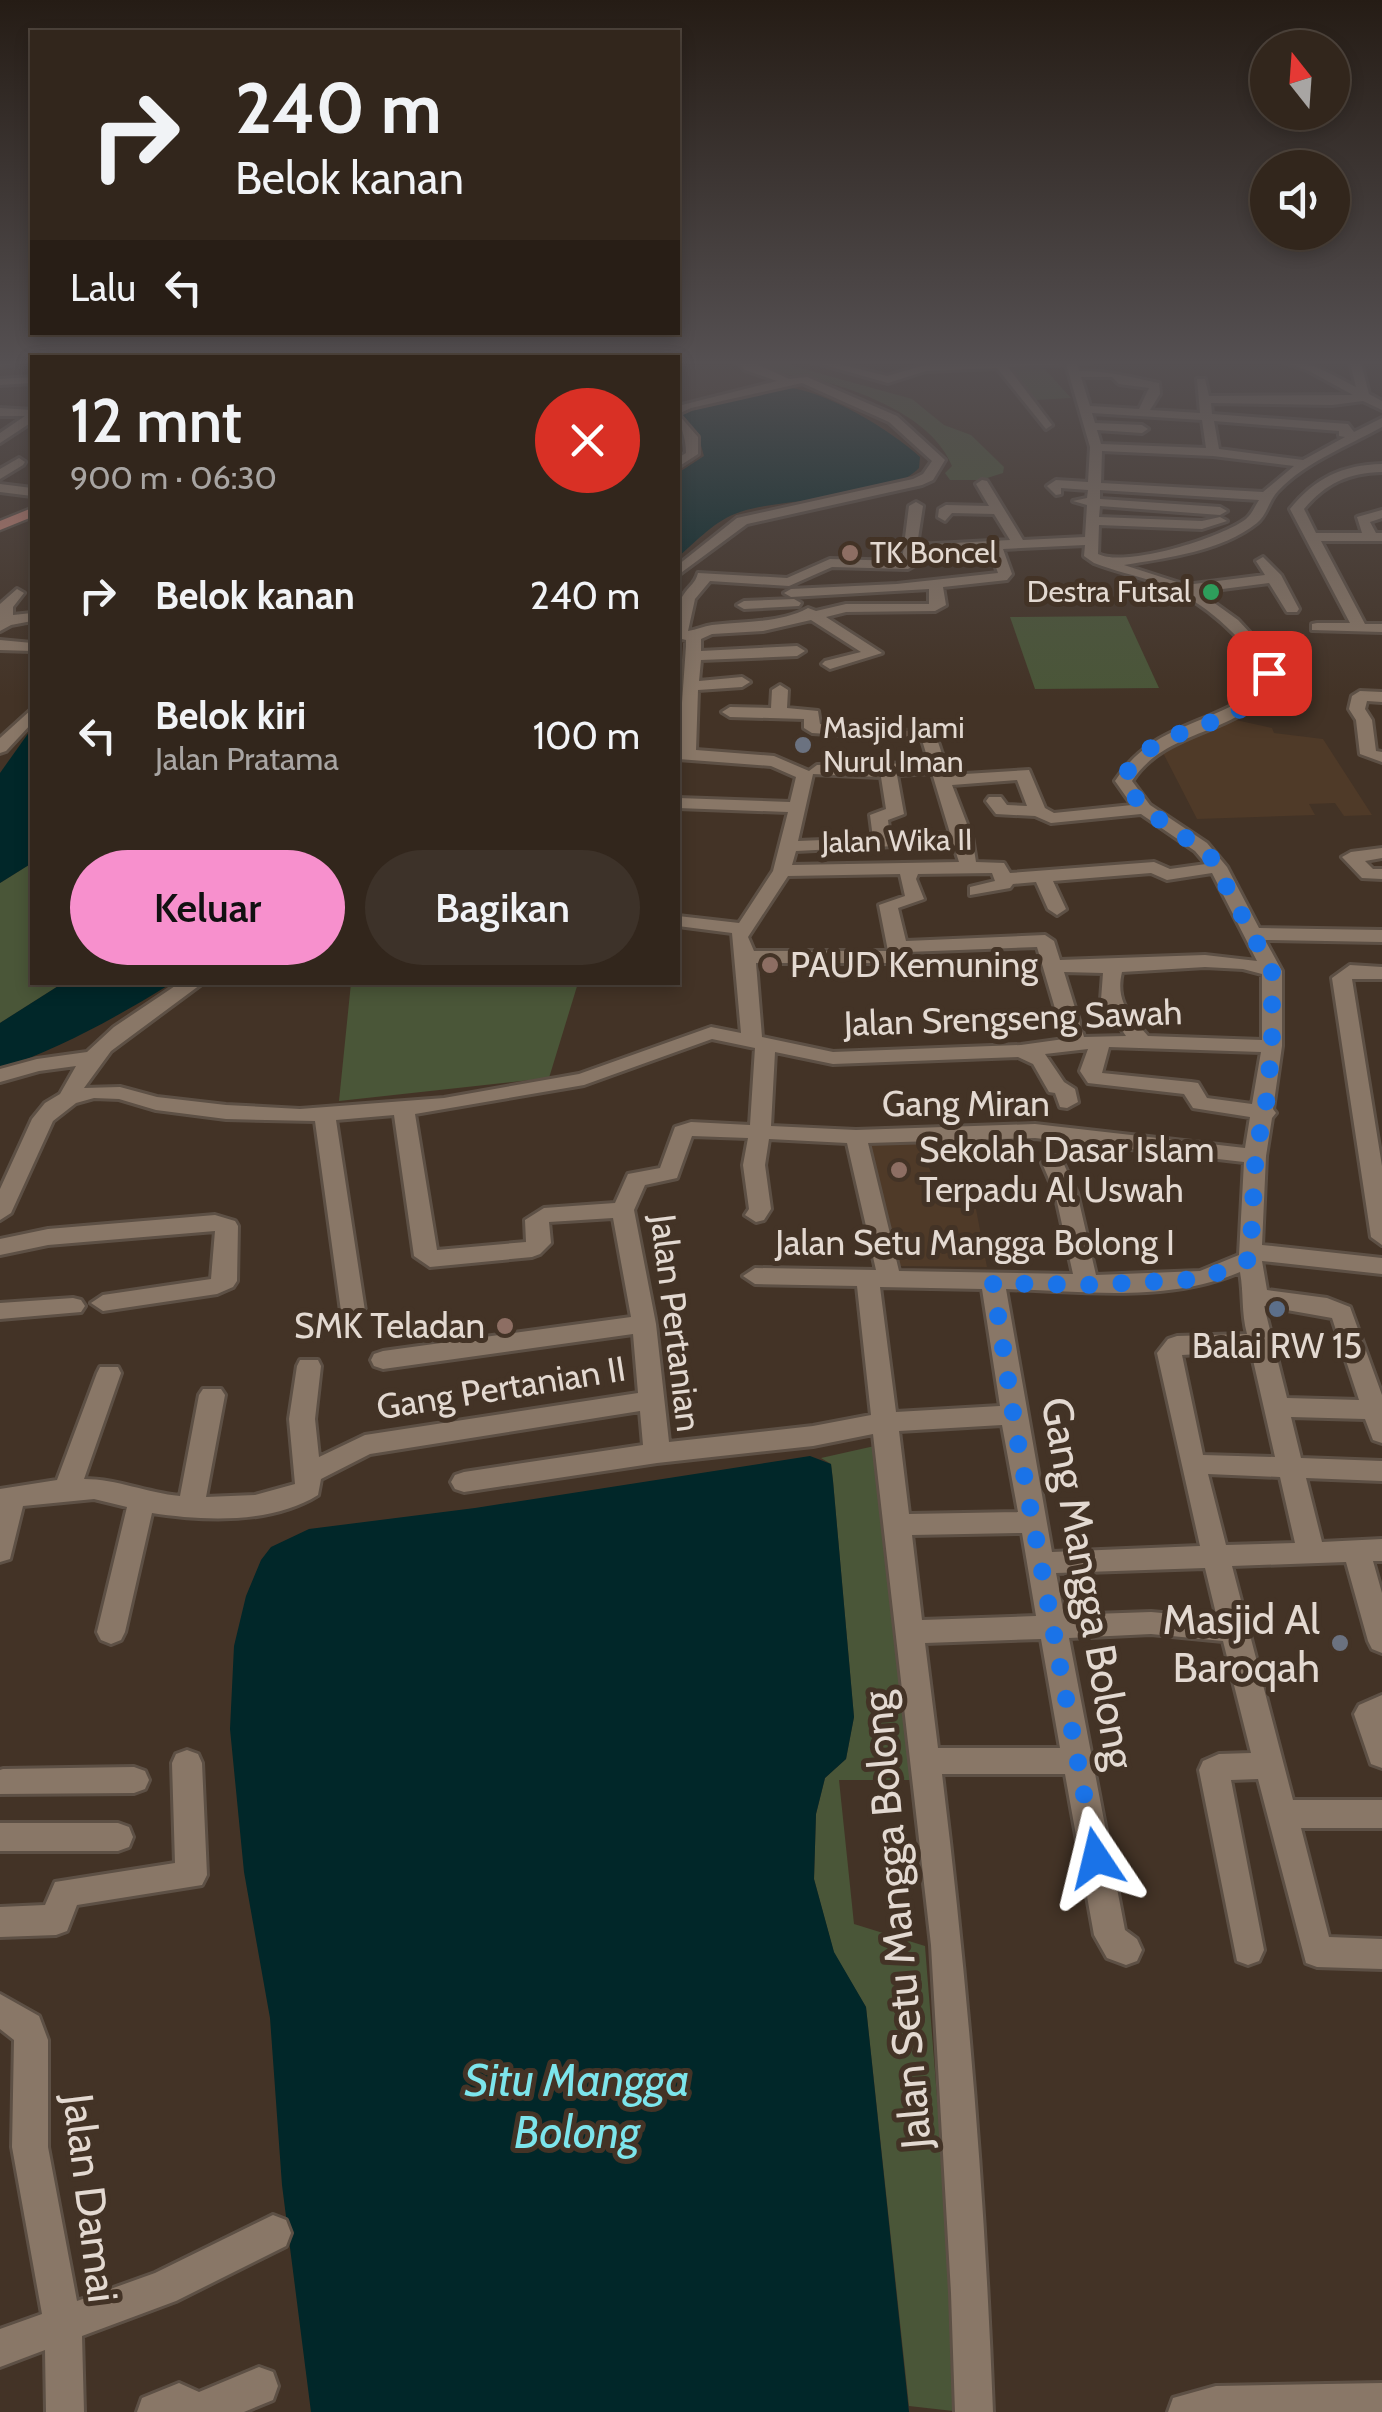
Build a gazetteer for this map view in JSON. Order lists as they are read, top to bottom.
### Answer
{
  "streets": {
    "street": [
      "Jalan Wika II",
      "Jalan Srengseng Sawah",
      "Gang Miran",
      "Jalan Setu Mangga Bolong I",
      "Jalan Pertanian",
      "Gang Pertanian II",
      "Gang Mangga Bolong",
      "Jalan Setu Mangga Bolong",
      "Jalan Damai"
    ]
  },
  "crossings": [
    ["Gang Miran", "Jalan Pertanian"],
    ["Gang Miran", "Jalan Setu Mangga Bolong"],
    ["Jalan Setu Mangga Bolong I", "Gang Mangga Bolong"],
    ["Jalan Setu Mangga Bolong I", "Jalan Setu Mangga Bolong"],
    ["Jalan Pertanian", "Gang Pertanian II"]
  ],
  "water": ["Situ Mangga Bolong"],
  "places": [
    "TK Boncel",
    "Destra Futsal",
    "Masjid Jami Nurul Iman",
    "PAUD Kemuning",
    "Sekolah Dasar Islam Terpadu Al Uswah",
    "Balai RW 15",
    "SMK Teladan",
    "Masjid Al Baroqah"
  ],
  "north": "top",
  "page": {
    "turn": ["240 m", "Belok kanan"],
    "then": "Lalu",
    "heading": ["12 mnt", "900 m · 06:30"],
    "list": [
      {
        "name": "Belok kanan",
        "value": "240 m"
      },
      {
        "name": "Belok kiri",
        "note": "Jalan Pratama",
        "value": "100 m"
      }
    ],
    "buttons": ["Keluar", "Bagikan"]
  }
}
